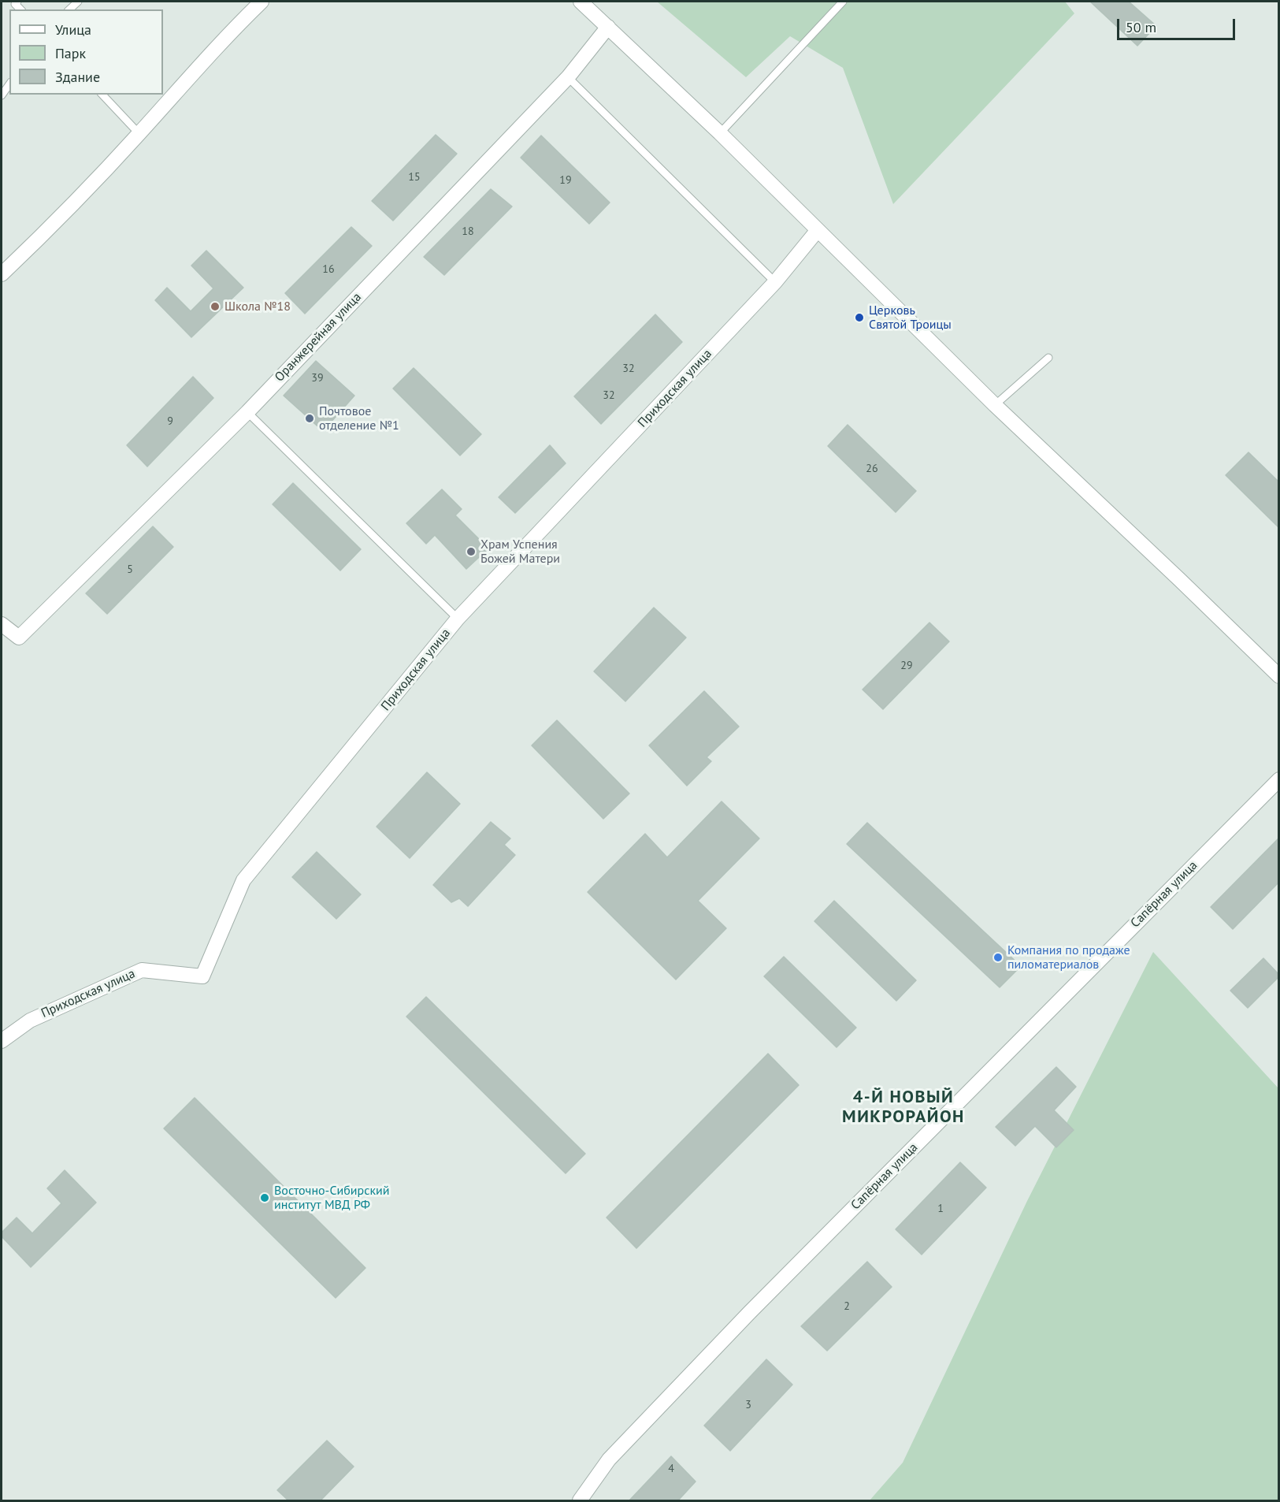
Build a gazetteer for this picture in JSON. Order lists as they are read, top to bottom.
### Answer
{
  "streets": {
    "street": ["Оранжерейная улица", "Приходская улица", "Сапёрная улица"]
  },
  "districts": ["4-Й НОВЫЙ МИКРОРАЙОН"],
  "places": [
    "Школа №18",
    "Церковь Святой Троицы",
    "Почтовое отделение №1",
    "Храм Успения Божей Матери",
    "Компания по продаже пиломатериалов",
    "Восточно-Сибирский институт МВД РФ"
  ],
  "house_numbers": [
    "15",
    "19",
    "18",
    "16",
    "32",
    "39",
    "32",
    "9",
    "26",
    "5",
    "29",
    "1",
    "2",
    "3",
    "4"
  ],
  "legend": ["Улица", "Парк", "Здание"],
  "scale_bar": "50 m"
}
